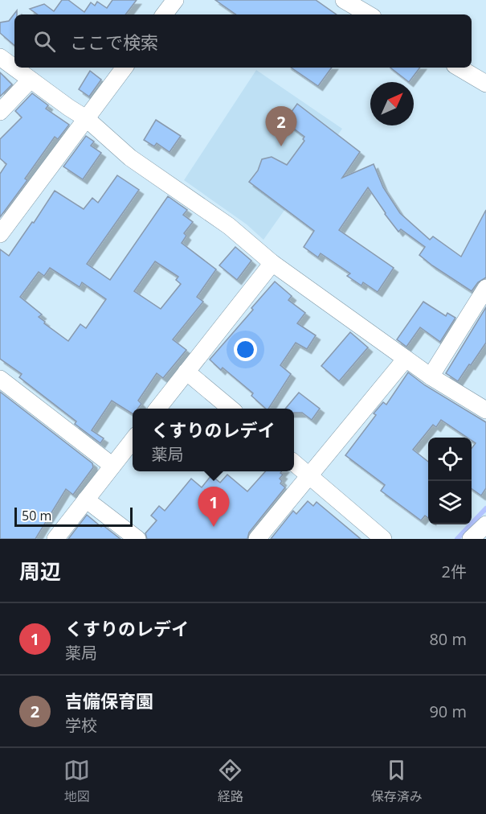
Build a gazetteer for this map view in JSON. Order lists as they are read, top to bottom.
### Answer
{
  "scale_bar": "50 m",
  "north": "top right",
  "page": {
    "search": "ここで検索",
    "pins": ["2", "1"],
    "popup": ["くすりのレデイ", "薬局"],
    "scale": "50 m",
    "heading": ["周辺", "2件"],
    "list": [
      {
        "mark": "1",
        "name": "くすりのレデイ",
        "note": "薬局",
        "value": "80 m"
      },
      {
        "mark": "2",
        "name": "吉備保育園",
        "note": "学校",
        "value": "90 m"
      }
    ],
    "nav": ["地図", "経路", "保存済み"]
  }
}
